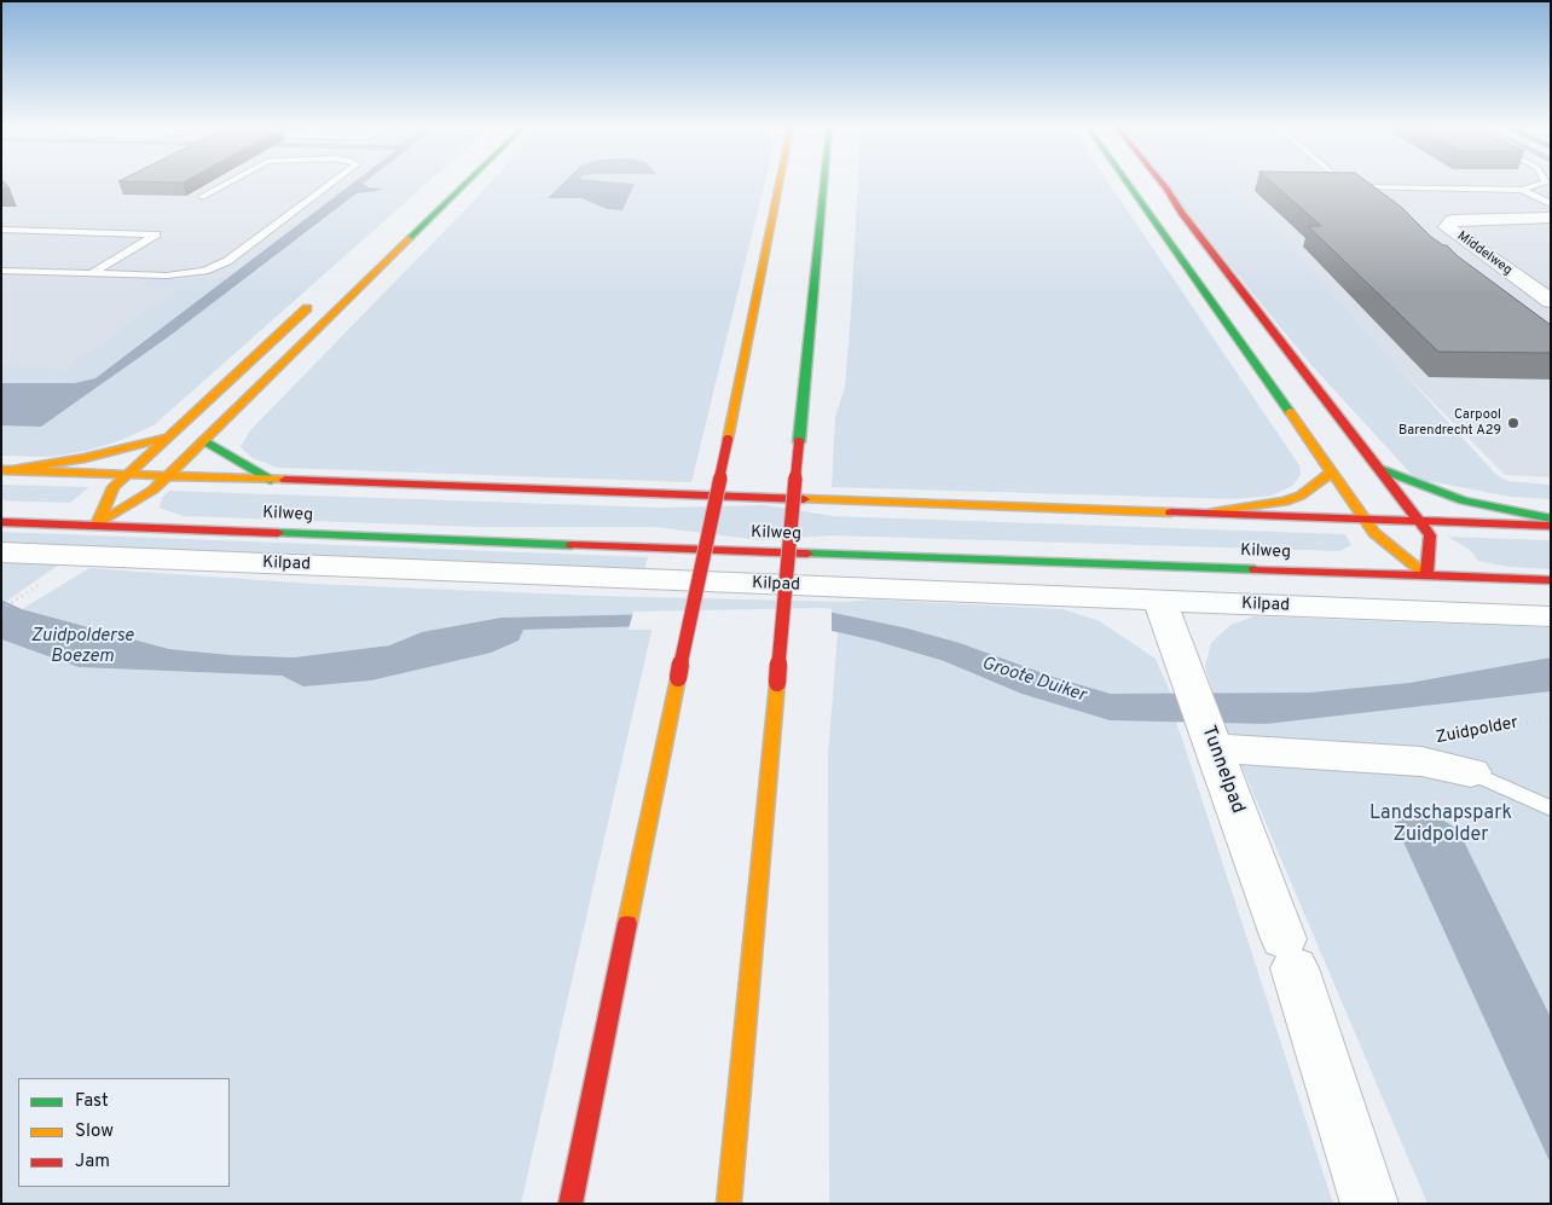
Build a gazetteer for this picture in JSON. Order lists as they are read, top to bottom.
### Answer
{
  "streets": {
    "main road": ["Kilweg"],
    "street": ["Middelweg", "Kilpad", "Tunnelpad"],
    "path": ["Zuidpolder"]
  },
  "crossings": [
    ["Kilpad", "Tunnelpad"]
  ],
  "water": ["Zuidpolderse Boezem", "Groote Duiker"],
  "parks": ["Landschapspark Zuidpolder"],
  "places": ["Carpool Barendrecht A29"],
  "legend": ["Fast", "Slow", "Jam"]
}
